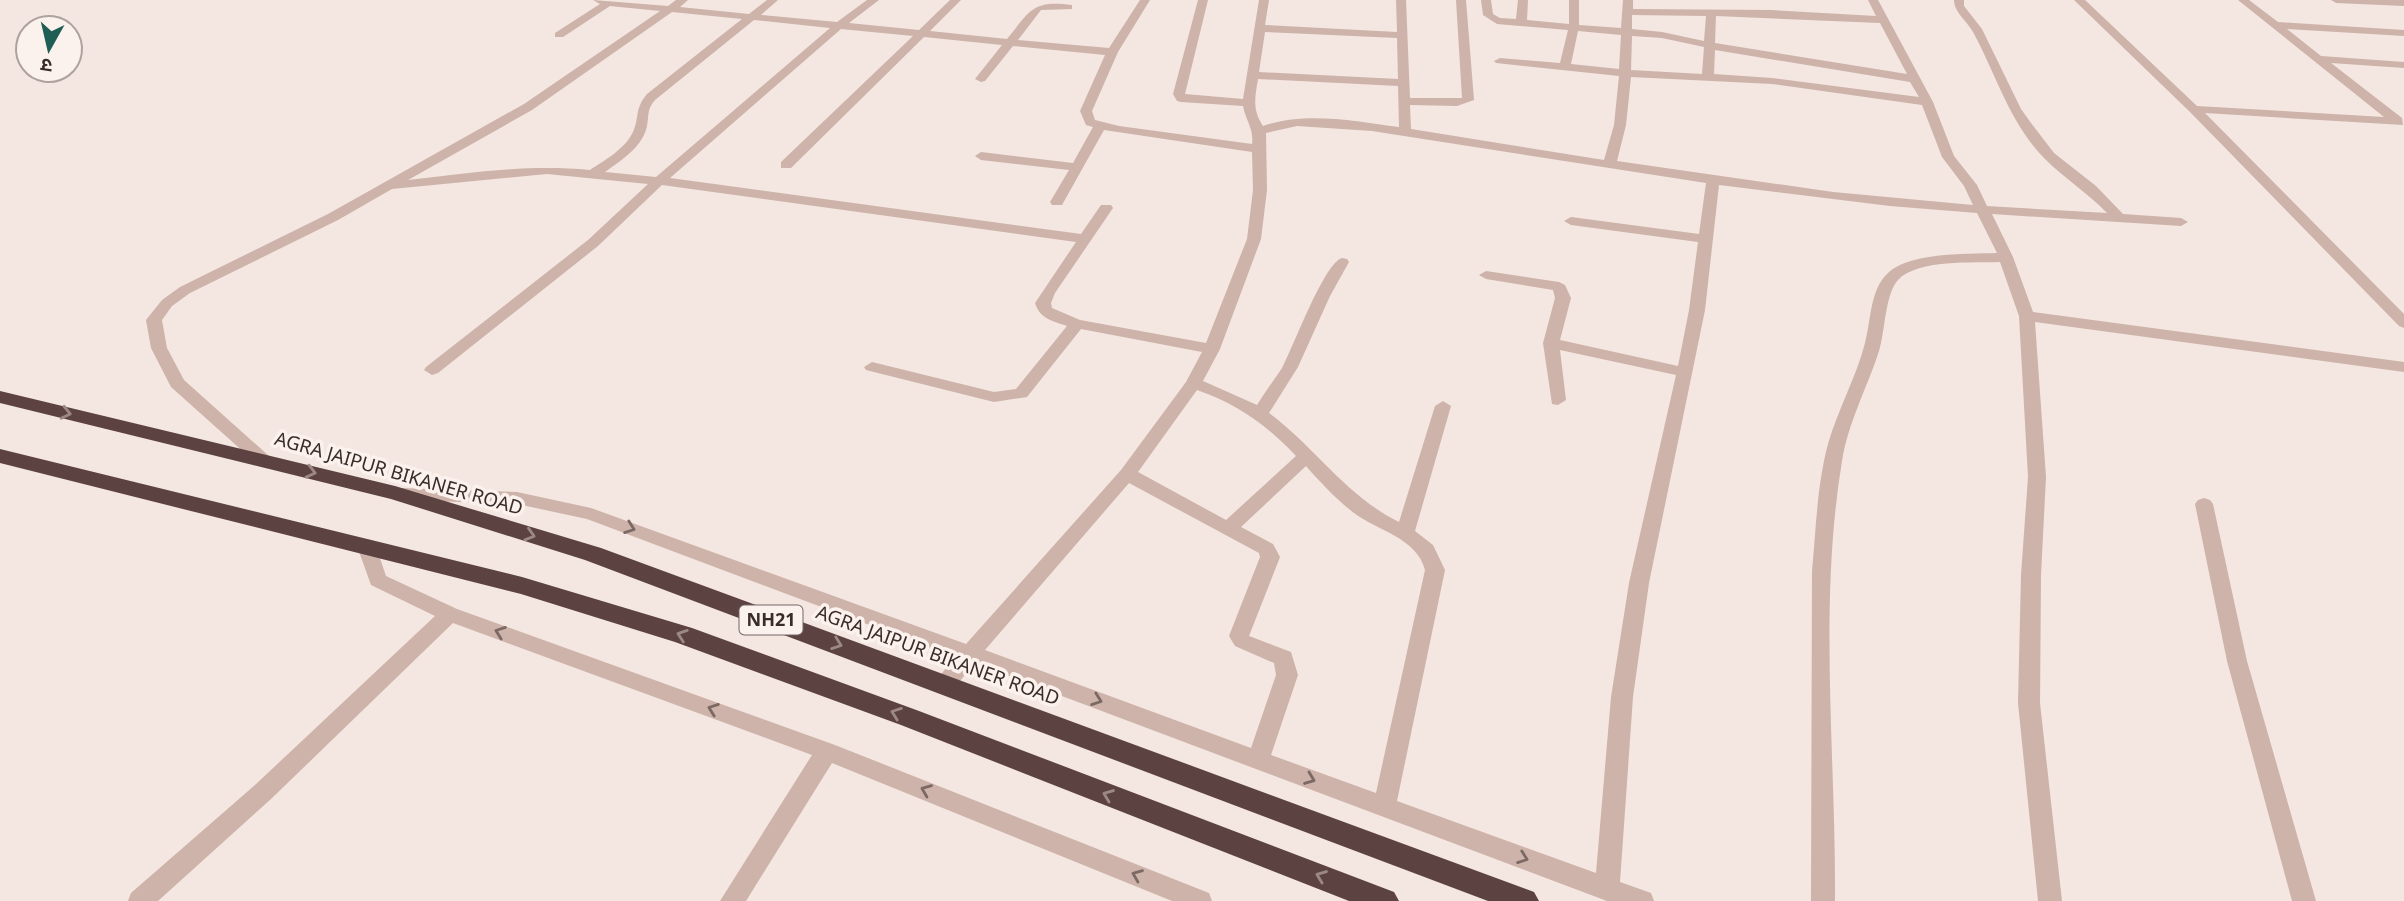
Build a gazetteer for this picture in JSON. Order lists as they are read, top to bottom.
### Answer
{
  "streets": {
    "highway": ["AGRA JAIPUR BIKANER ROAD", "NH21"]
  },
  "north": "bottom"
}
